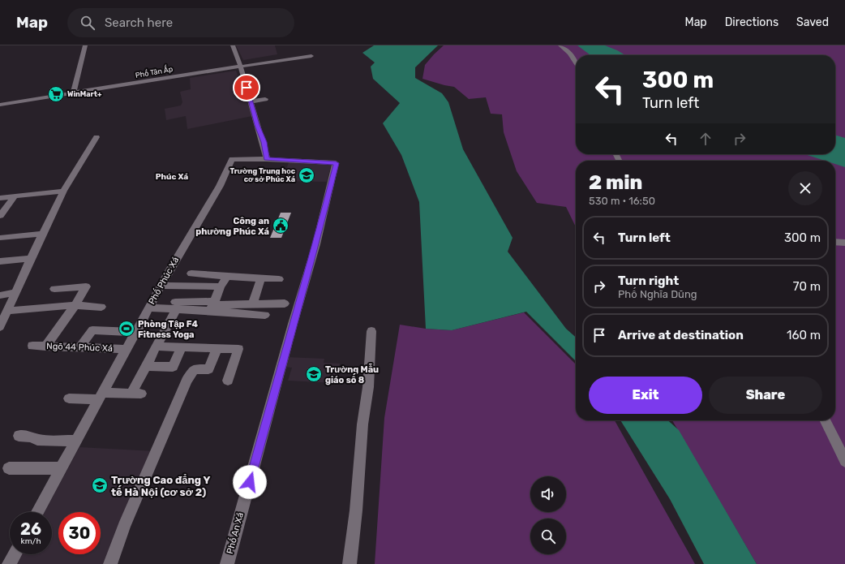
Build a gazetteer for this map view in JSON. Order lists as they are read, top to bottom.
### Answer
{
  "streets": {
    "street": [
      "Phố Tân Ấp",
      "Phố Phúc Xá",
      "Ngõ 44 Phúc Xá",
      "Phố An Xá"
    ]
  },
  "crossings": [
    ["Phố Phúc Xá", "Ngõ 44 Phúc Xá"],
    ["Phố Phúc Xá", "Phố An Xá"]
  ],
  "districts": ["Phúc Xá"],
  "places": {
    "supermarket": ["WinMart+"],
    "school or university": ["Trường Trung học cơ sở Phúc Xá", "Trường Mẫu giáo số 8", "Trường Cao đẳng Y tế Hà Nội (cơ sở 2)"],
    "public building": ["Công an phường Phúc Xá"],
    "sports": ["Phòng Tập F4 Fitness Yoga"]
  },
  "page": {
    "header": "Map",
    "search": "Search here",
    "nav": ["Map", "Directions", "Saved"],
    "turn": ["300 m", "Turn left"],
    "heading": ["2 min", "530 m · 16:50"],
    "list": [
      {
        "name": "Turn left",
        "value": "300 m"
      },
      {
        "name": "Turn right",
        "note": "Phố Nghĩa Dũng",
        "value": "70 m"
      },
      {
        "name": "Arrive at destination",
        "value": "160 m"
      }
    ],
    "buttons": ["Exit", "Share"],
    "speed": "26 km/h",
    "limit": "30"
  }
}
